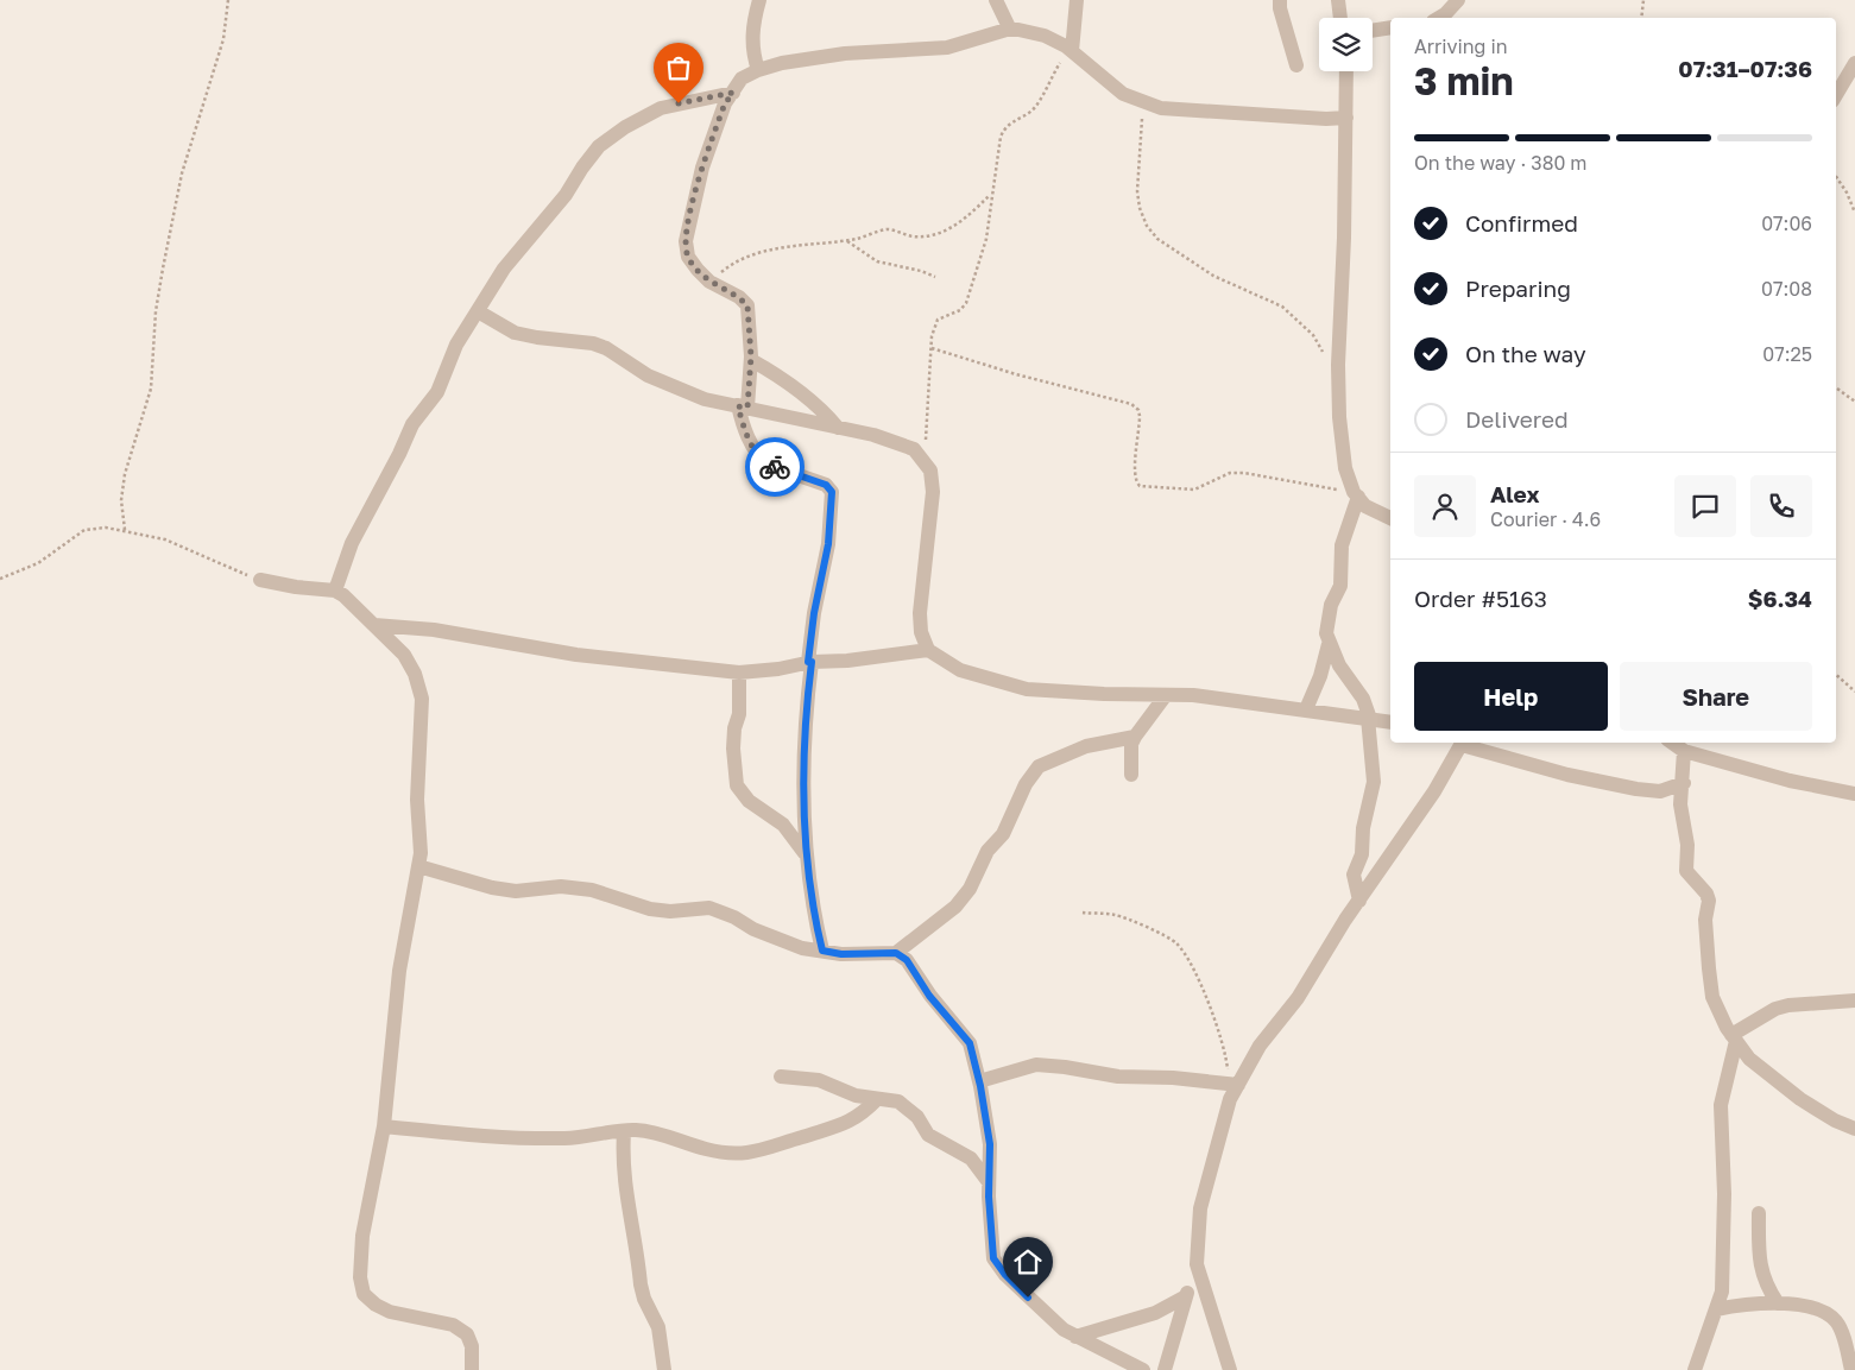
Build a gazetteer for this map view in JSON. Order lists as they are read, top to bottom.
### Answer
{
  "page": {
    "heading": ["3 min", "Arriving in", "07:31–07:36"],
    "panel": [
      "Alex",
      "Courier · 4.6",
      "Order #5163",
      "$6.34"
    ],
    "bar": "On the way · 380 m",
    "list": [
      ["Confirmed", "07:06"],
      ["Preparing", "07:08"],
      ["On the way", "07:25"],
      "Delivered"
    ],
    "buttons": ["Help", "Share"]
  }
}
